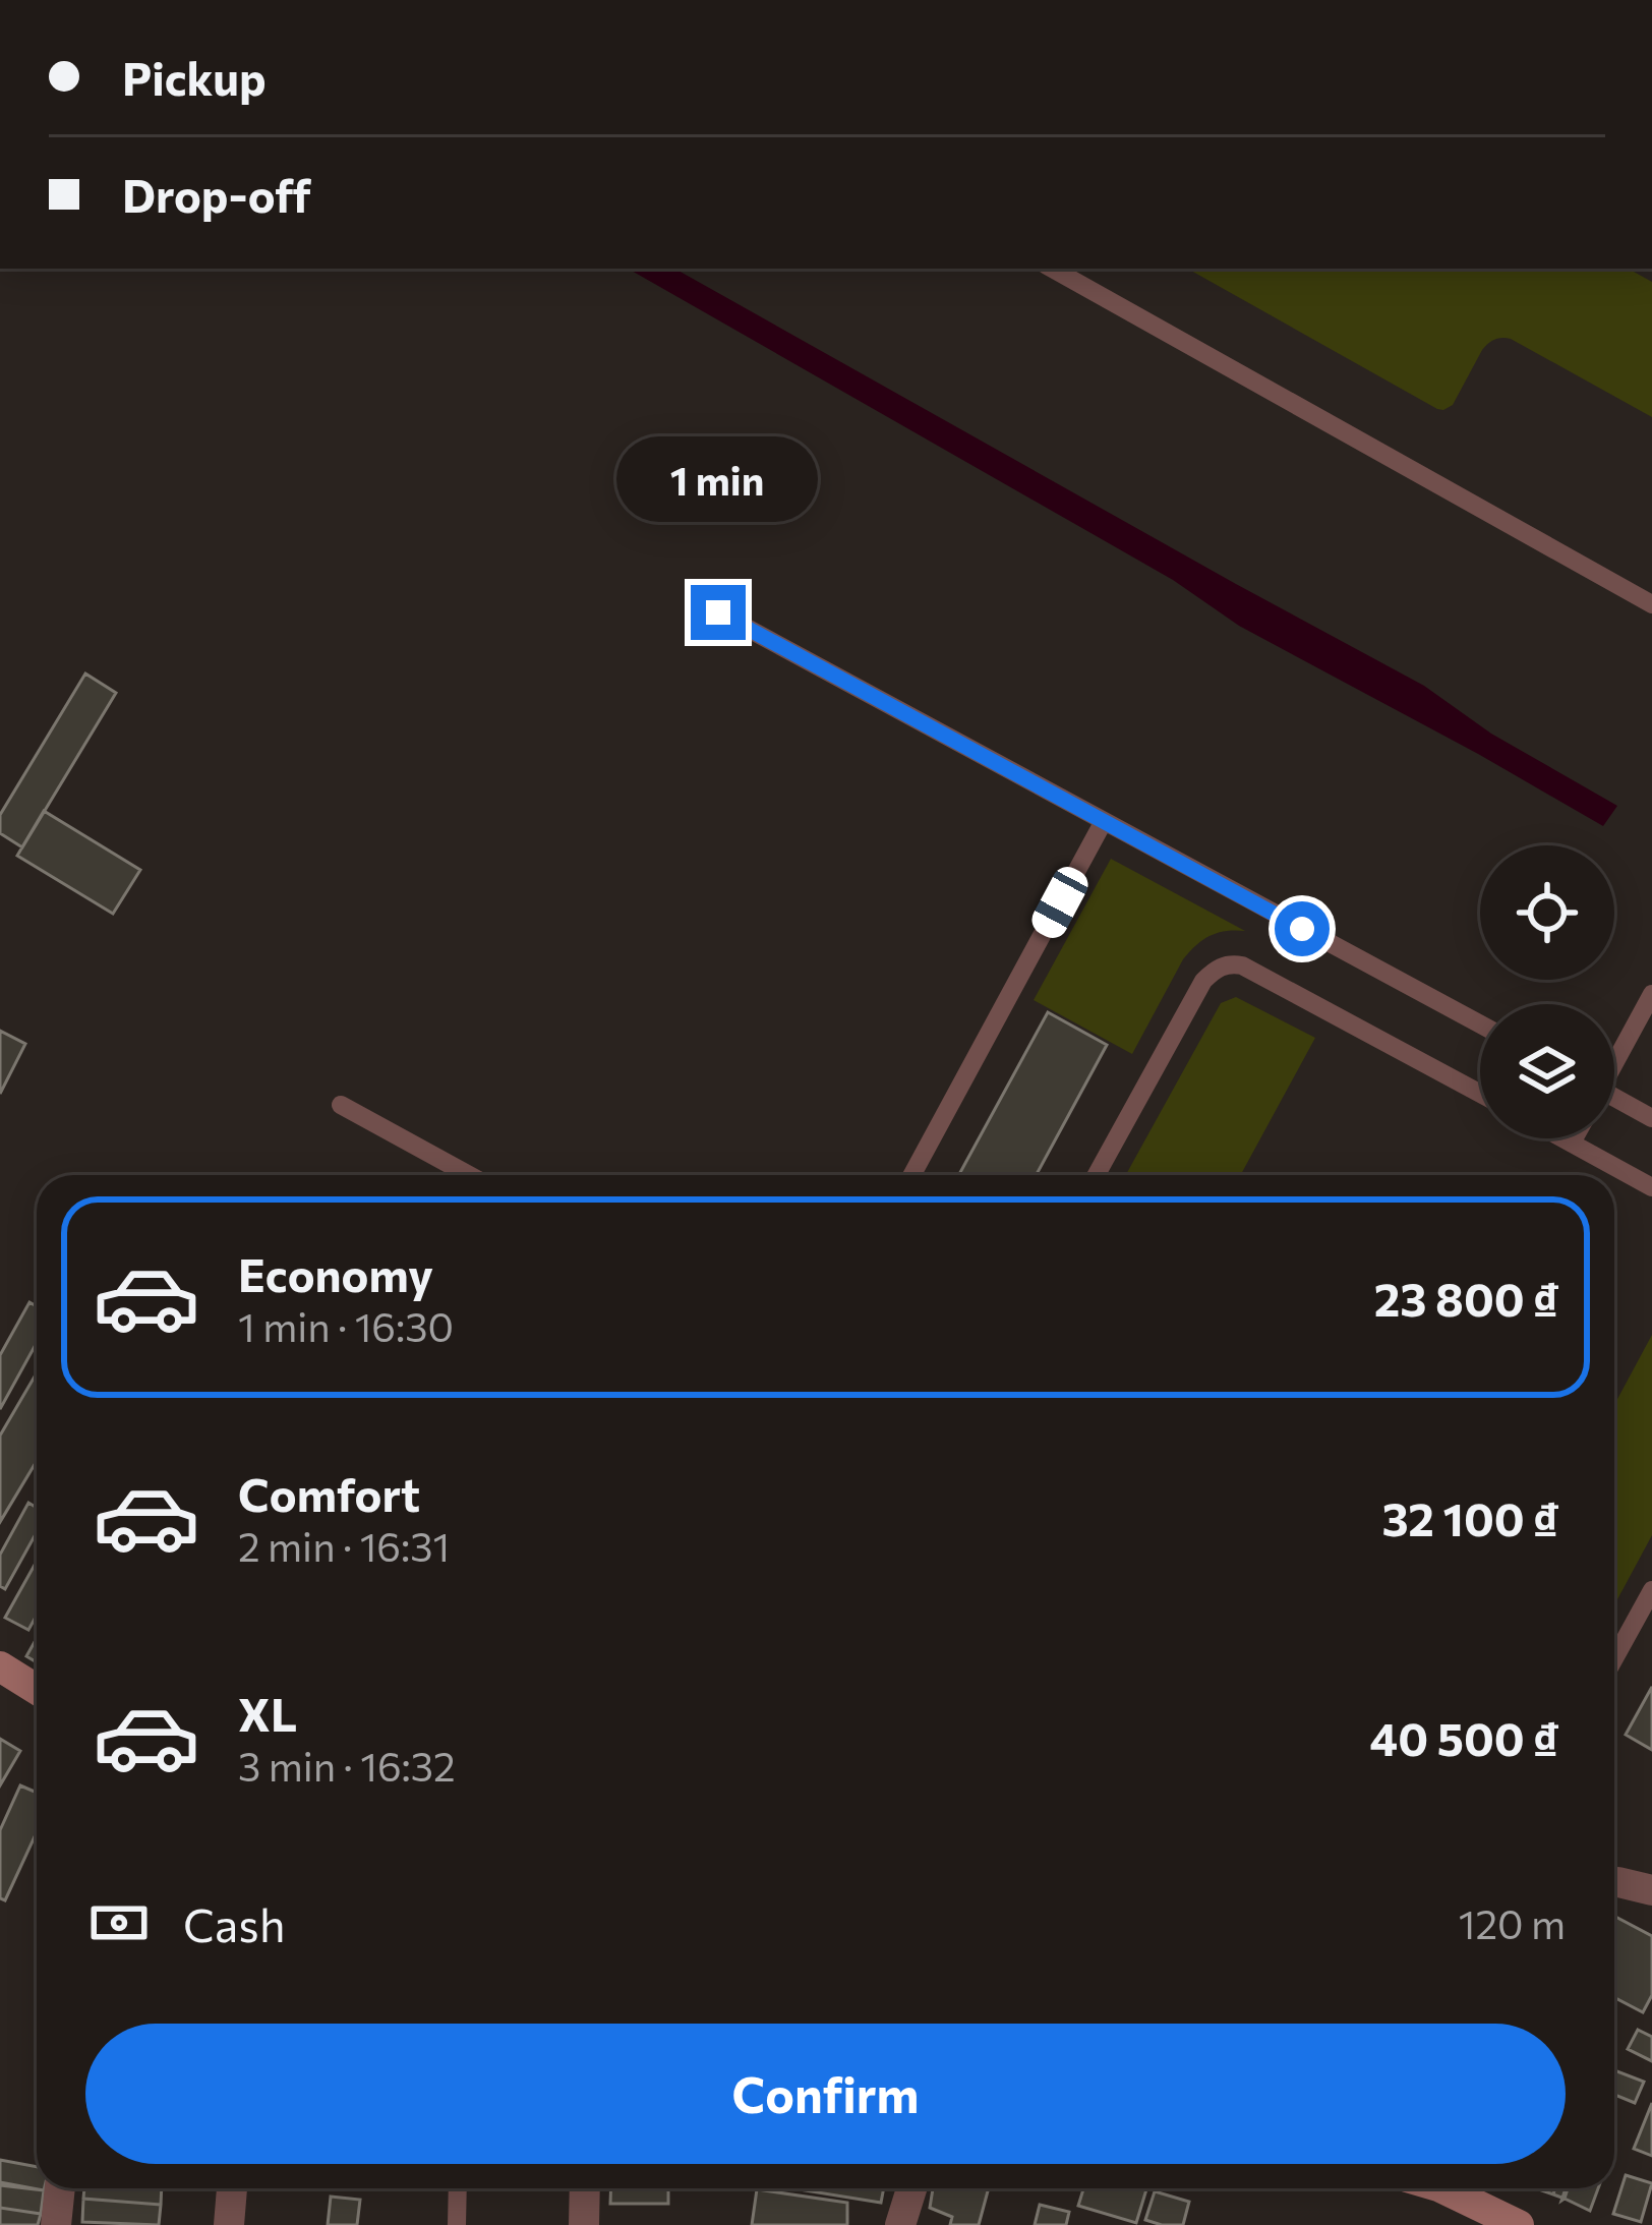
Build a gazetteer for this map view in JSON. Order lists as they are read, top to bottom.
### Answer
{
  "page": {
    "banner": ["Pickup", "Drop-off"],
    "bubble": "1 min",
    "list": [
      {
        "name": "Economy",
        "note": "1 min · 16:30",
        "value": "23 800 ₫"
      },
      {
        "name": "Comfort",
        "note": "2 min · 16:31",
        "value": "32 100 ₫"
      },
      {
        "name": "XL",
        "note": "3 min · 16:32",
        "value": "40 500 ₫"
      }
    ],
    "pay": ["Cash", "120 m"],
    "buttons": "Confirm"
  }
}
